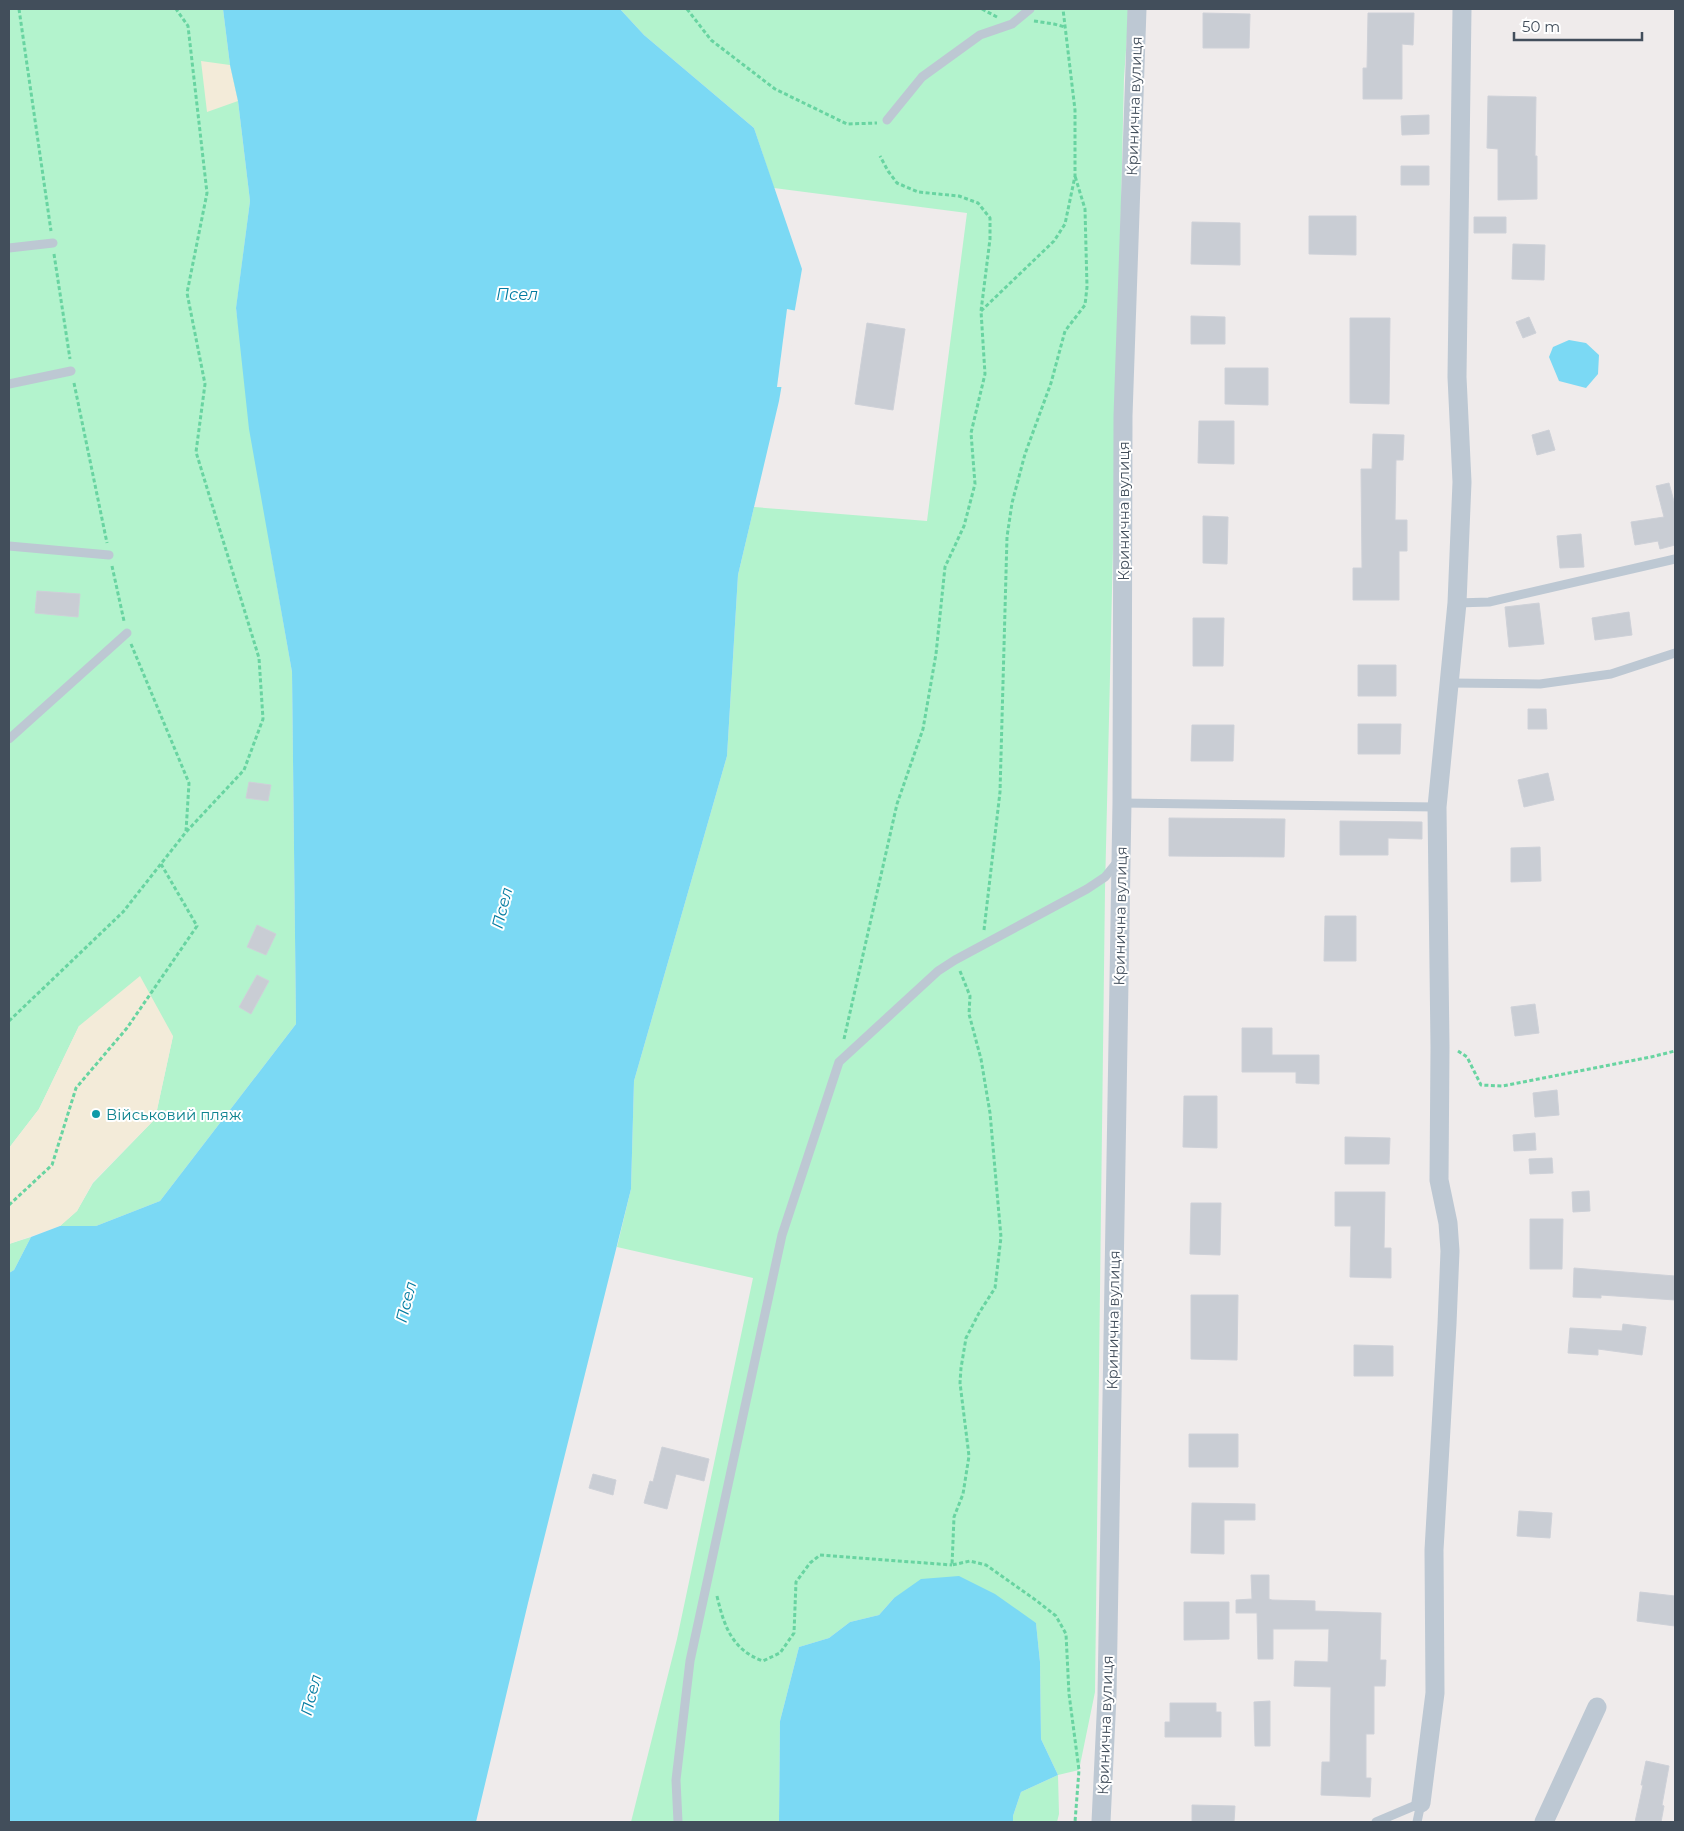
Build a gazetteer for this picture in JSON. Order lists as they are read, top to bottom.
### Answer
{
  "streets": {
    "street": ["Кринична вулиця"]
  },
  "water": ["Псел"],
  "places": ["Військовий пляж"],
  "scale_bar": "50 m"
}
